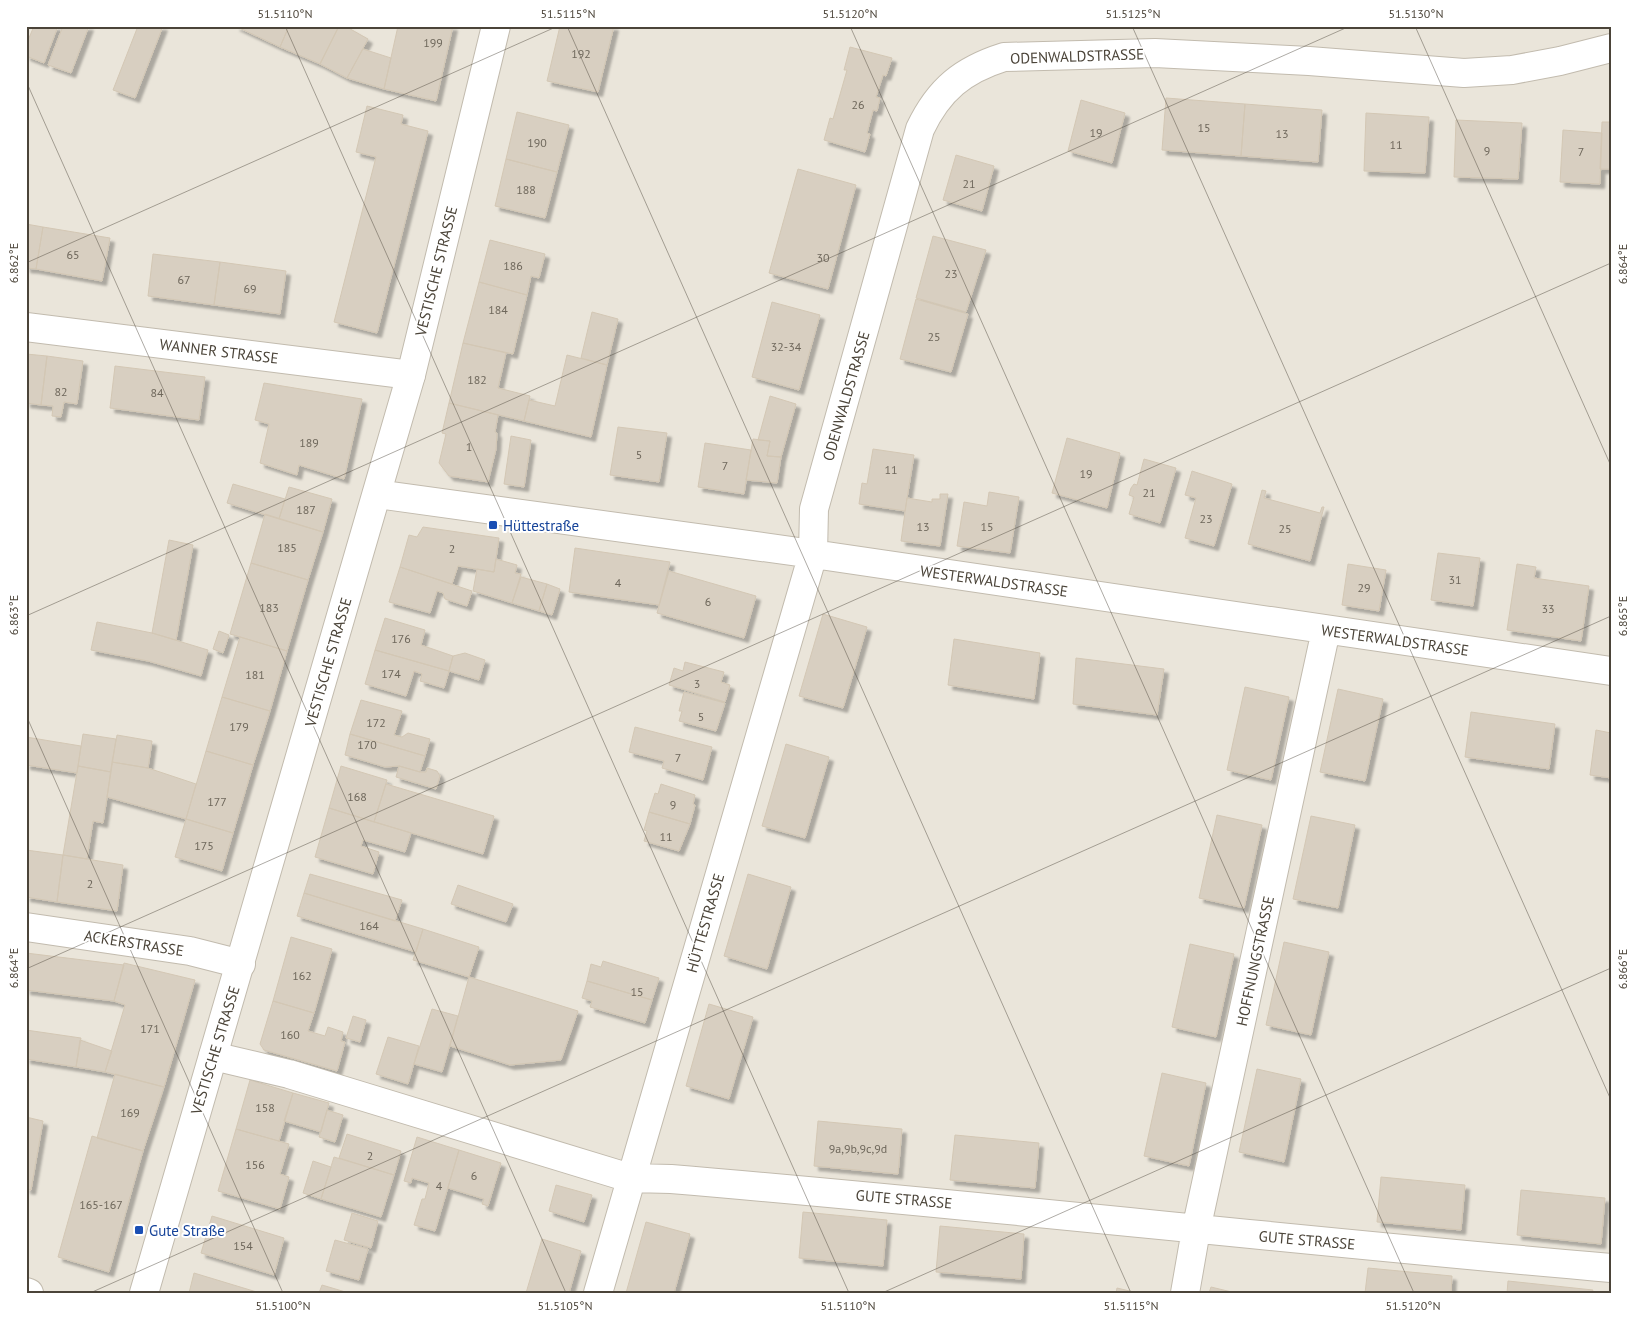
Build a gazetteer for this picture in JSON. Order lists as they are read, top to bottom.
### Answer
{
  "streets": {
    "street": [
      "ODENWALDSTRASSE",
      "VESTISCHE STRASSE",
      "WANNER STRASSE",
      "WESTERWALDSTRASSE",
      "HÜTTESTRASSE",
      "ACKERSTRASSE",
      "HOFFNUNGSTRASSE",
      "GUTE STRASSE"
    ]
  },
  "crossings": [
    ["ODENWALDSTRASSE", "WESTERWALDSTRASSE"],
    ["ODENWALDSTRASSE", "HÜTTESTRASSE"],
    ["VESTISCHE STRASSE", "WANNER STRASSE"],
    ["VESTISCHE STRASSE", "WESTERWALDSTRASSE"],
    ["VESTISCHE STRASSE", "ACKERSTRASSE"],
    ["VESTISCHE STRASSE", "GUTE STRASSE"],
    ["WESTERWALDSTRASSE", "HÜTTESTRASSE"],
    ["WESTERWALDSTRASSE", "HOFFNUNGSTRASSE"],
    ["HÜTTESTRASSE", "GUTE STRASSE"],
    ["HOFFNUNGSTRASSE", "GUTE STRASSE"]
  ],
  "places": {
    "transit": ["Hüttestraße", "Gute Straße"]
  },
  "house_numbers": [
    "199",
    "192",
    "26",
    "15",
    "19",
    "13",
    "190",
    "11",
    "9",
    "7",
    "21",
    "188",
    "65",
    "30",
    "186",
    "23",
    "67",
    "69",
    "184",
    "25",
    "32-34",
    "182",
    "82",
    "84",
    "189",
    "1",
    "5",
    "7",
    "11",
    "19",
    "21",
    "187",
    "23",
    "13",
    "15",
    "25",
    "185",
    "2",
    "31",
    "4",
    "29",
    "6",
    "183",
    "33",
    "176",
    "174",
    "181",
    "3",
    "5",
    "172",
    "179",
    "170",
    "7",
    "168",
    "177",
    "9",
    "11",
    "175",
    "2",
    "164",
    "162",
    "15",
    "171",
    "160",
    "158",
    "169",
    "9a,9b,9c,9d",
    "2",
    "156",
    "6",
    "4",
    "165-167",
    "154"
  ],
  "coordinates": [
    "51.5110°N",
    "51.5115°N",
    "51.5120°N",
    "51.5125°N",
    "51.5130°N",
    "6.862°E",
    "6.864°E",
    "6.863°E",
    "6.865°E",
    "6.866°E",
    "51.5100°N",
    "51.5105°N"
  ]
}
